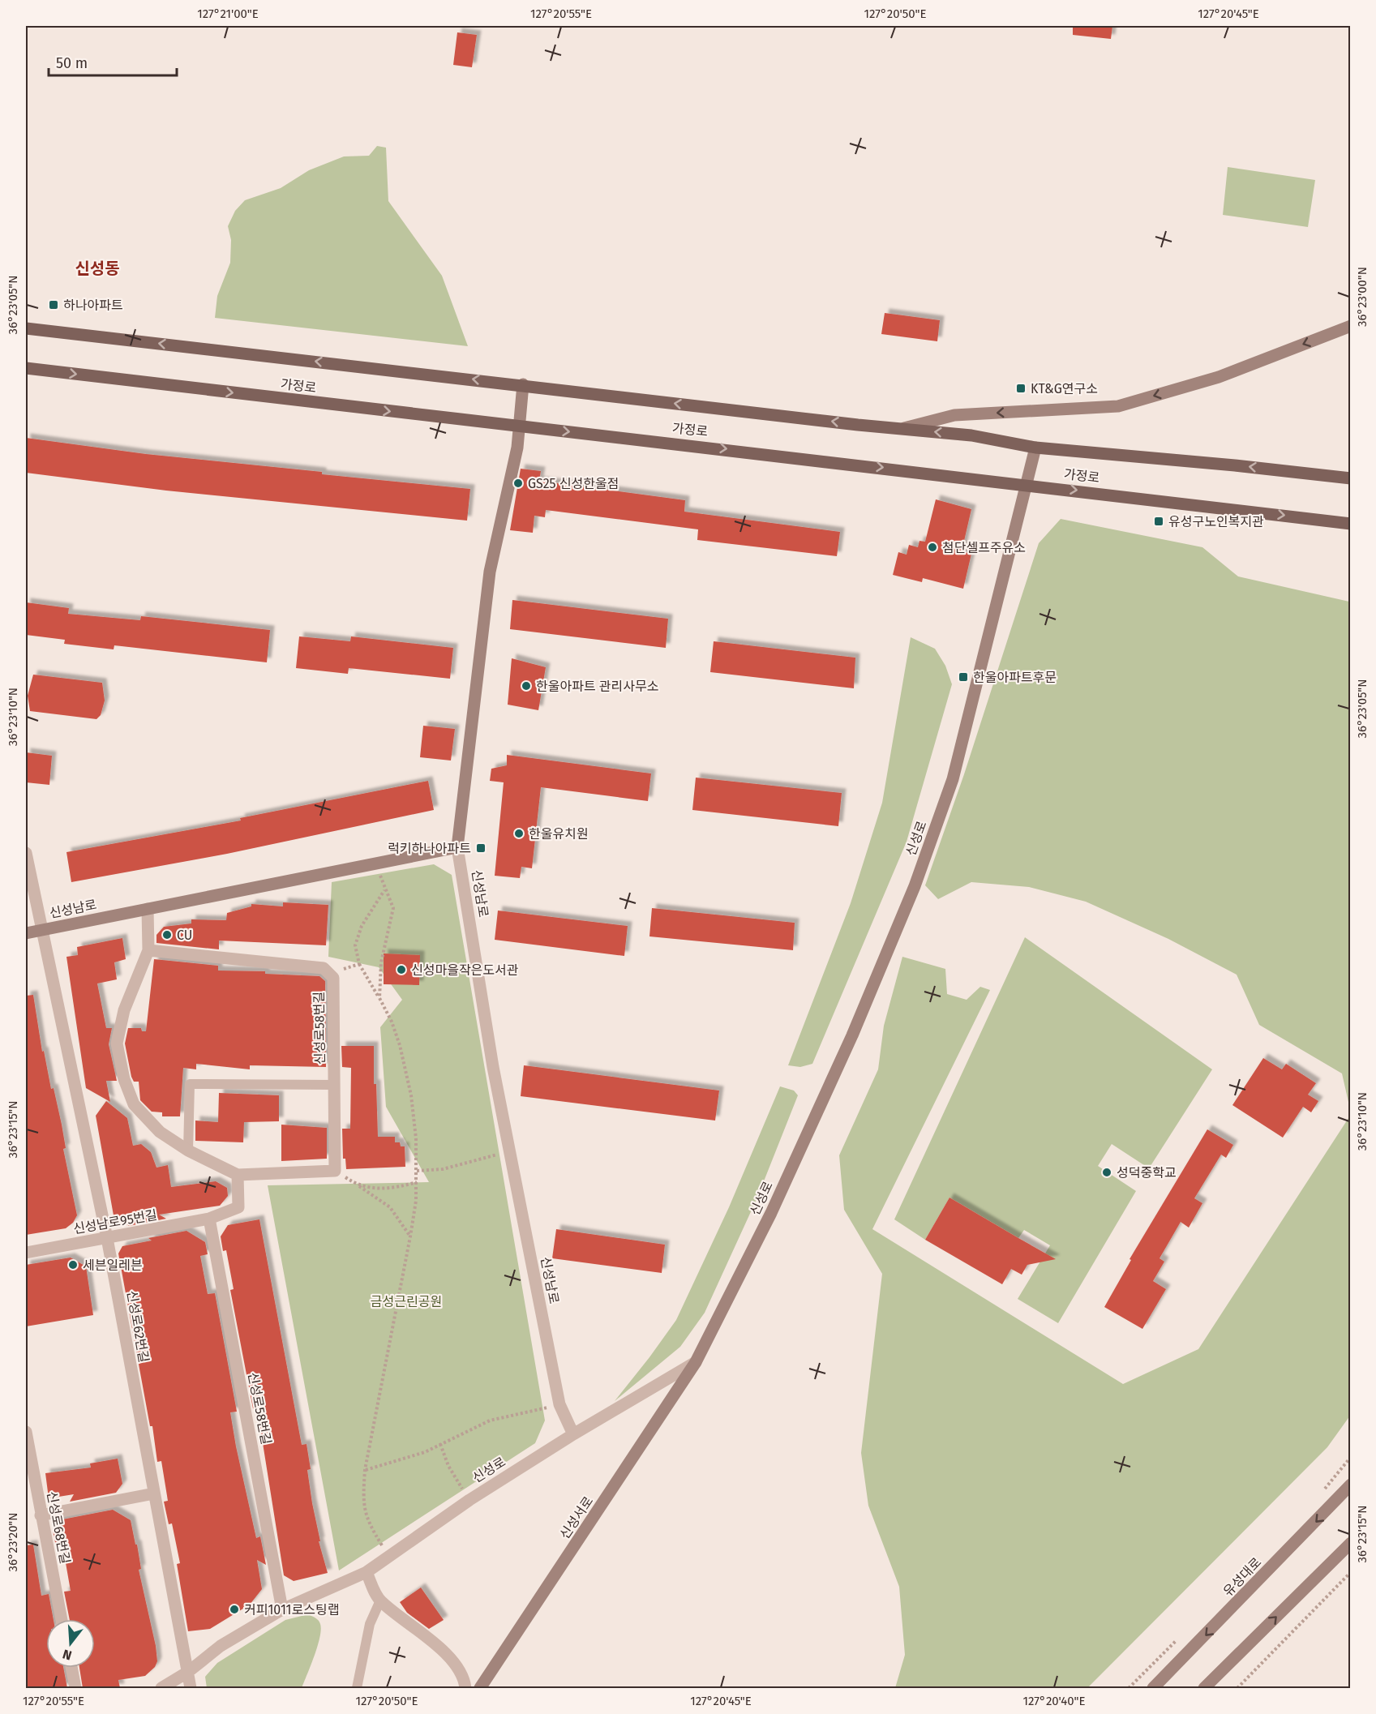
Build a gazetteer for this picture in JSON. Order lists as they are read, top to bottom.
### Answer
{
  "streets": {
    "main road": ["가정로"],
    "street": [
      "신성로",
      "신성남로",
      "신성로58번길",
      "신성남로95번길",
      "신성로62번길",
      "신성서로",
      "신성로68번길",
      "유성대로"
    ]
  },
  "crossings": [
    ["가정로", "신성로"],
    ["신성로", "신성남로"],
    ["신성로", "신성로58번길"],
    ["신성로", "신성로62번길"],
    ["신성로", "신성서로"],
    ["신성남로", "신성로62번길"],
    ["신성로58번길", "신성남로95번길"],
    ["신성남로95번길", "신성로62번길"]
  ],
  "districts": ["신성동"],
  "parks": ["금성근린공원"],
  "places": {
    "transit": [
      "하나아파트",
      "KT&G연구소",
      "유성구노인복지관",
      "한울아파트후문",
      "럭키하나아파트"
    ],
    "other": [
      "GS25 신성한울점",
      "첨단셀프주유소",
      "한울아파트 관리사무소",
      "한울유치원",
      "CU",
      "신성마을작은도서관",
      "성덕중학교",
      "세븐일레븐",
      "커피1011로스팅랩"
    ]
  },
  "scale_bar": "50 m",
  "north": "bottom",
  "coordinates": [
    "127°21'00\"E",
    "127°20'55\"E",
    "127°20'50\"E",
    "127°20'45\"E",
    "36°23'00\"N",
    "36°23'05\"N",
    "36°23'10\"N",
    "36°23'15\"N",
    "36°23'20\"N",
    "127°20'40\"E"
  ]
}
